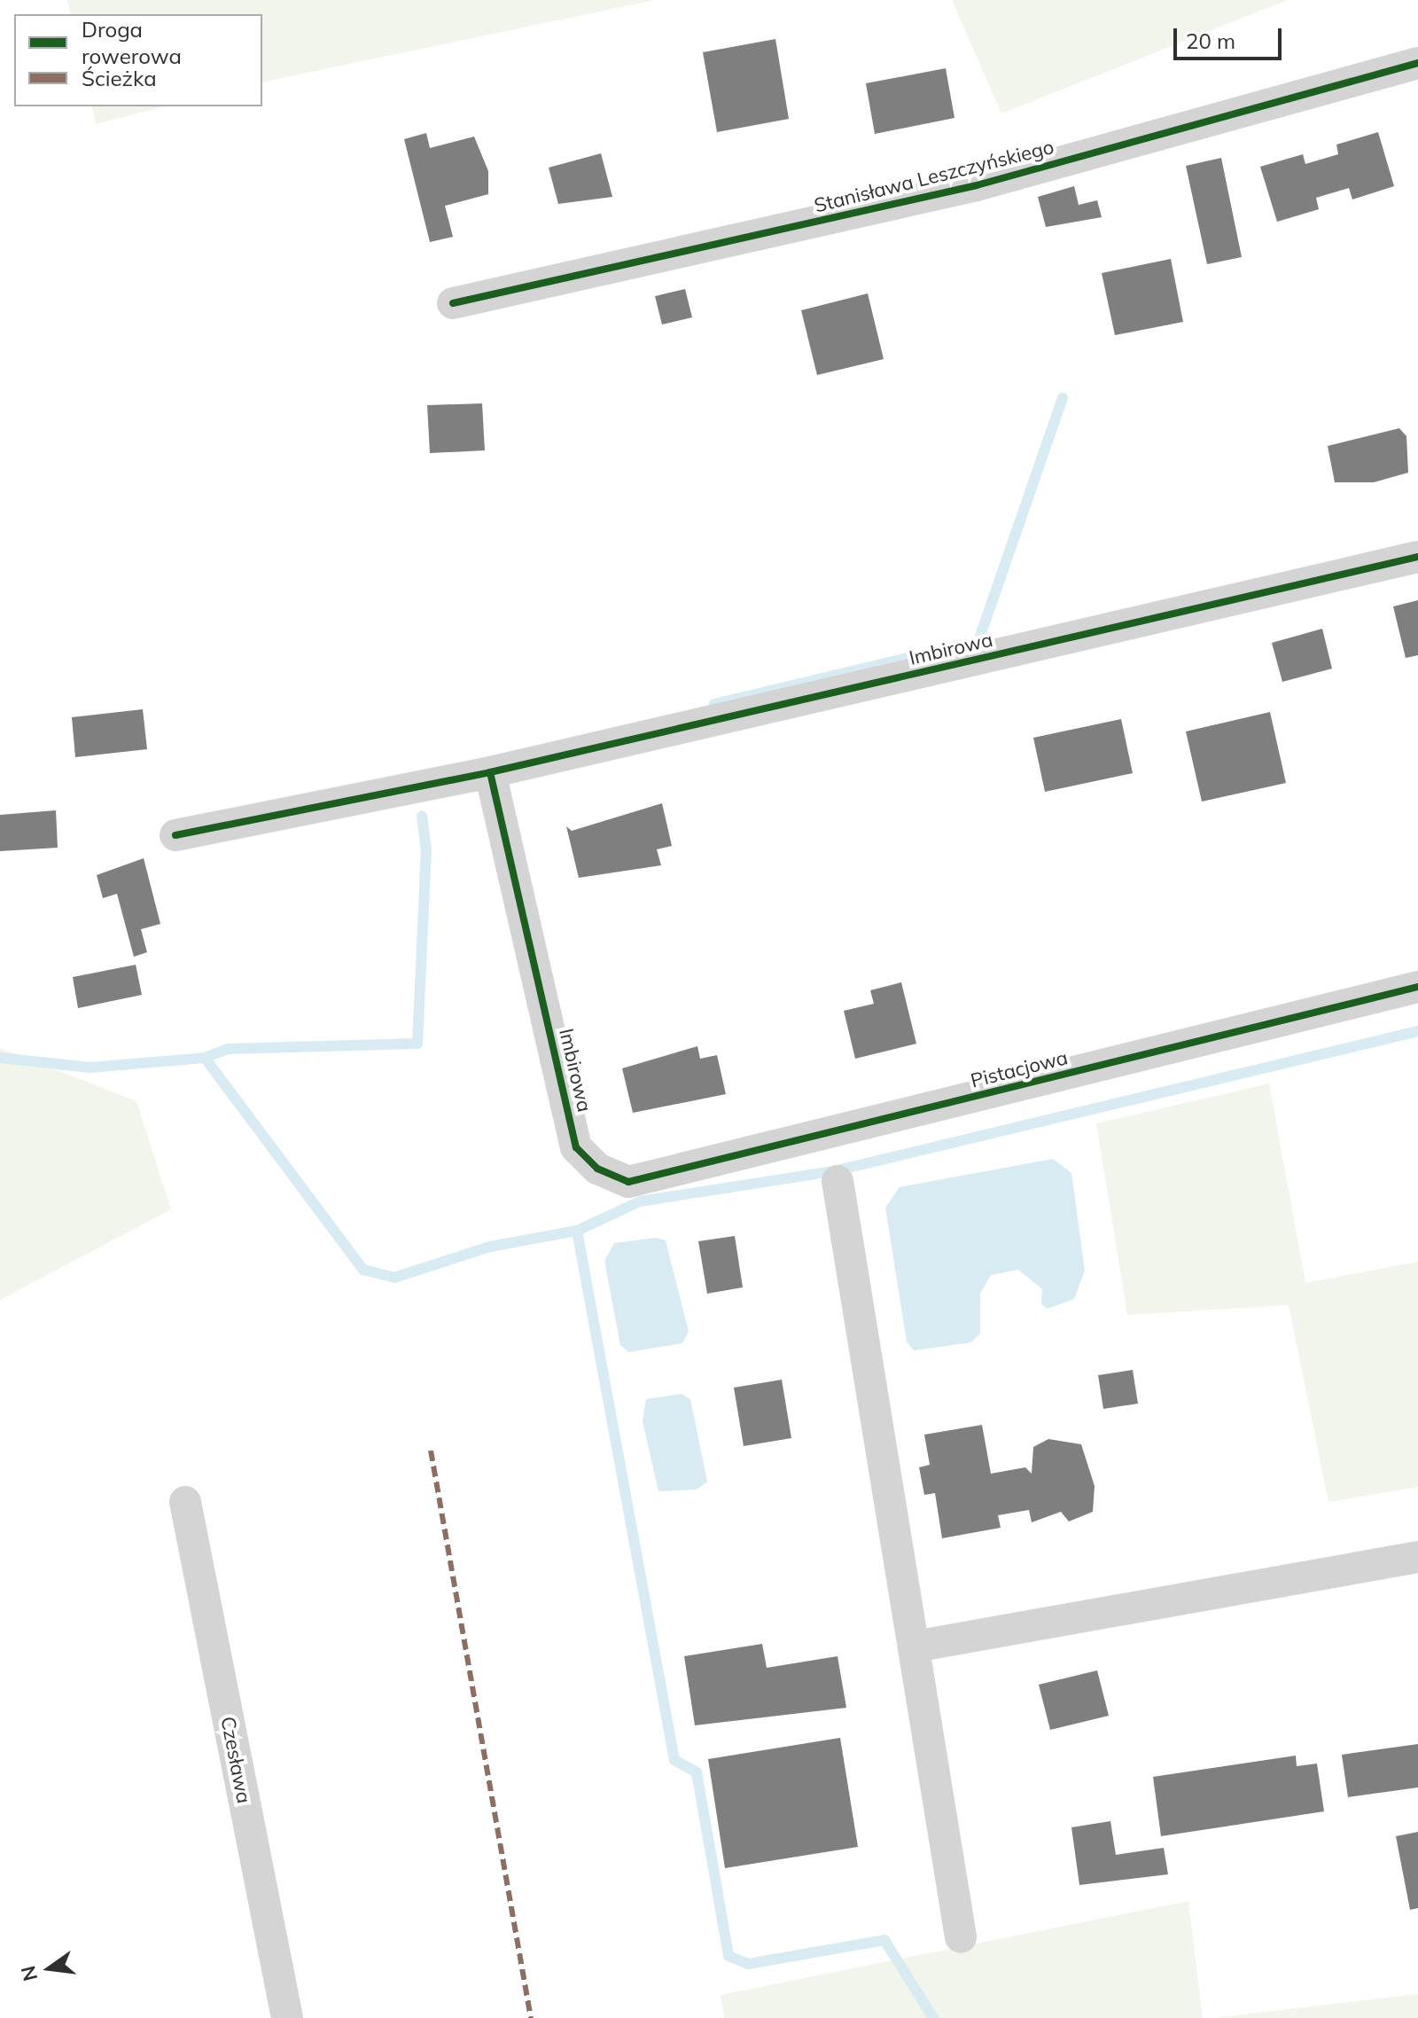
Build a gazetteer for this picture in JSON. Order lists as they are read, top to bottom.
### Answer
{
  "streets": {
    "street": [
      "Stanisława Leszczyńskiego",
      "Imbirowa",
      "Pistacjowa",
      "Czesława"
    ]
  },
  "crossings": [
    ["Imbirowa", "Pistacjowa"]
  ],
  "legend": ["Droga rowerowa", "Ścieżka"],
  "scale_bar": "20 m",
  "north": "left"
}
